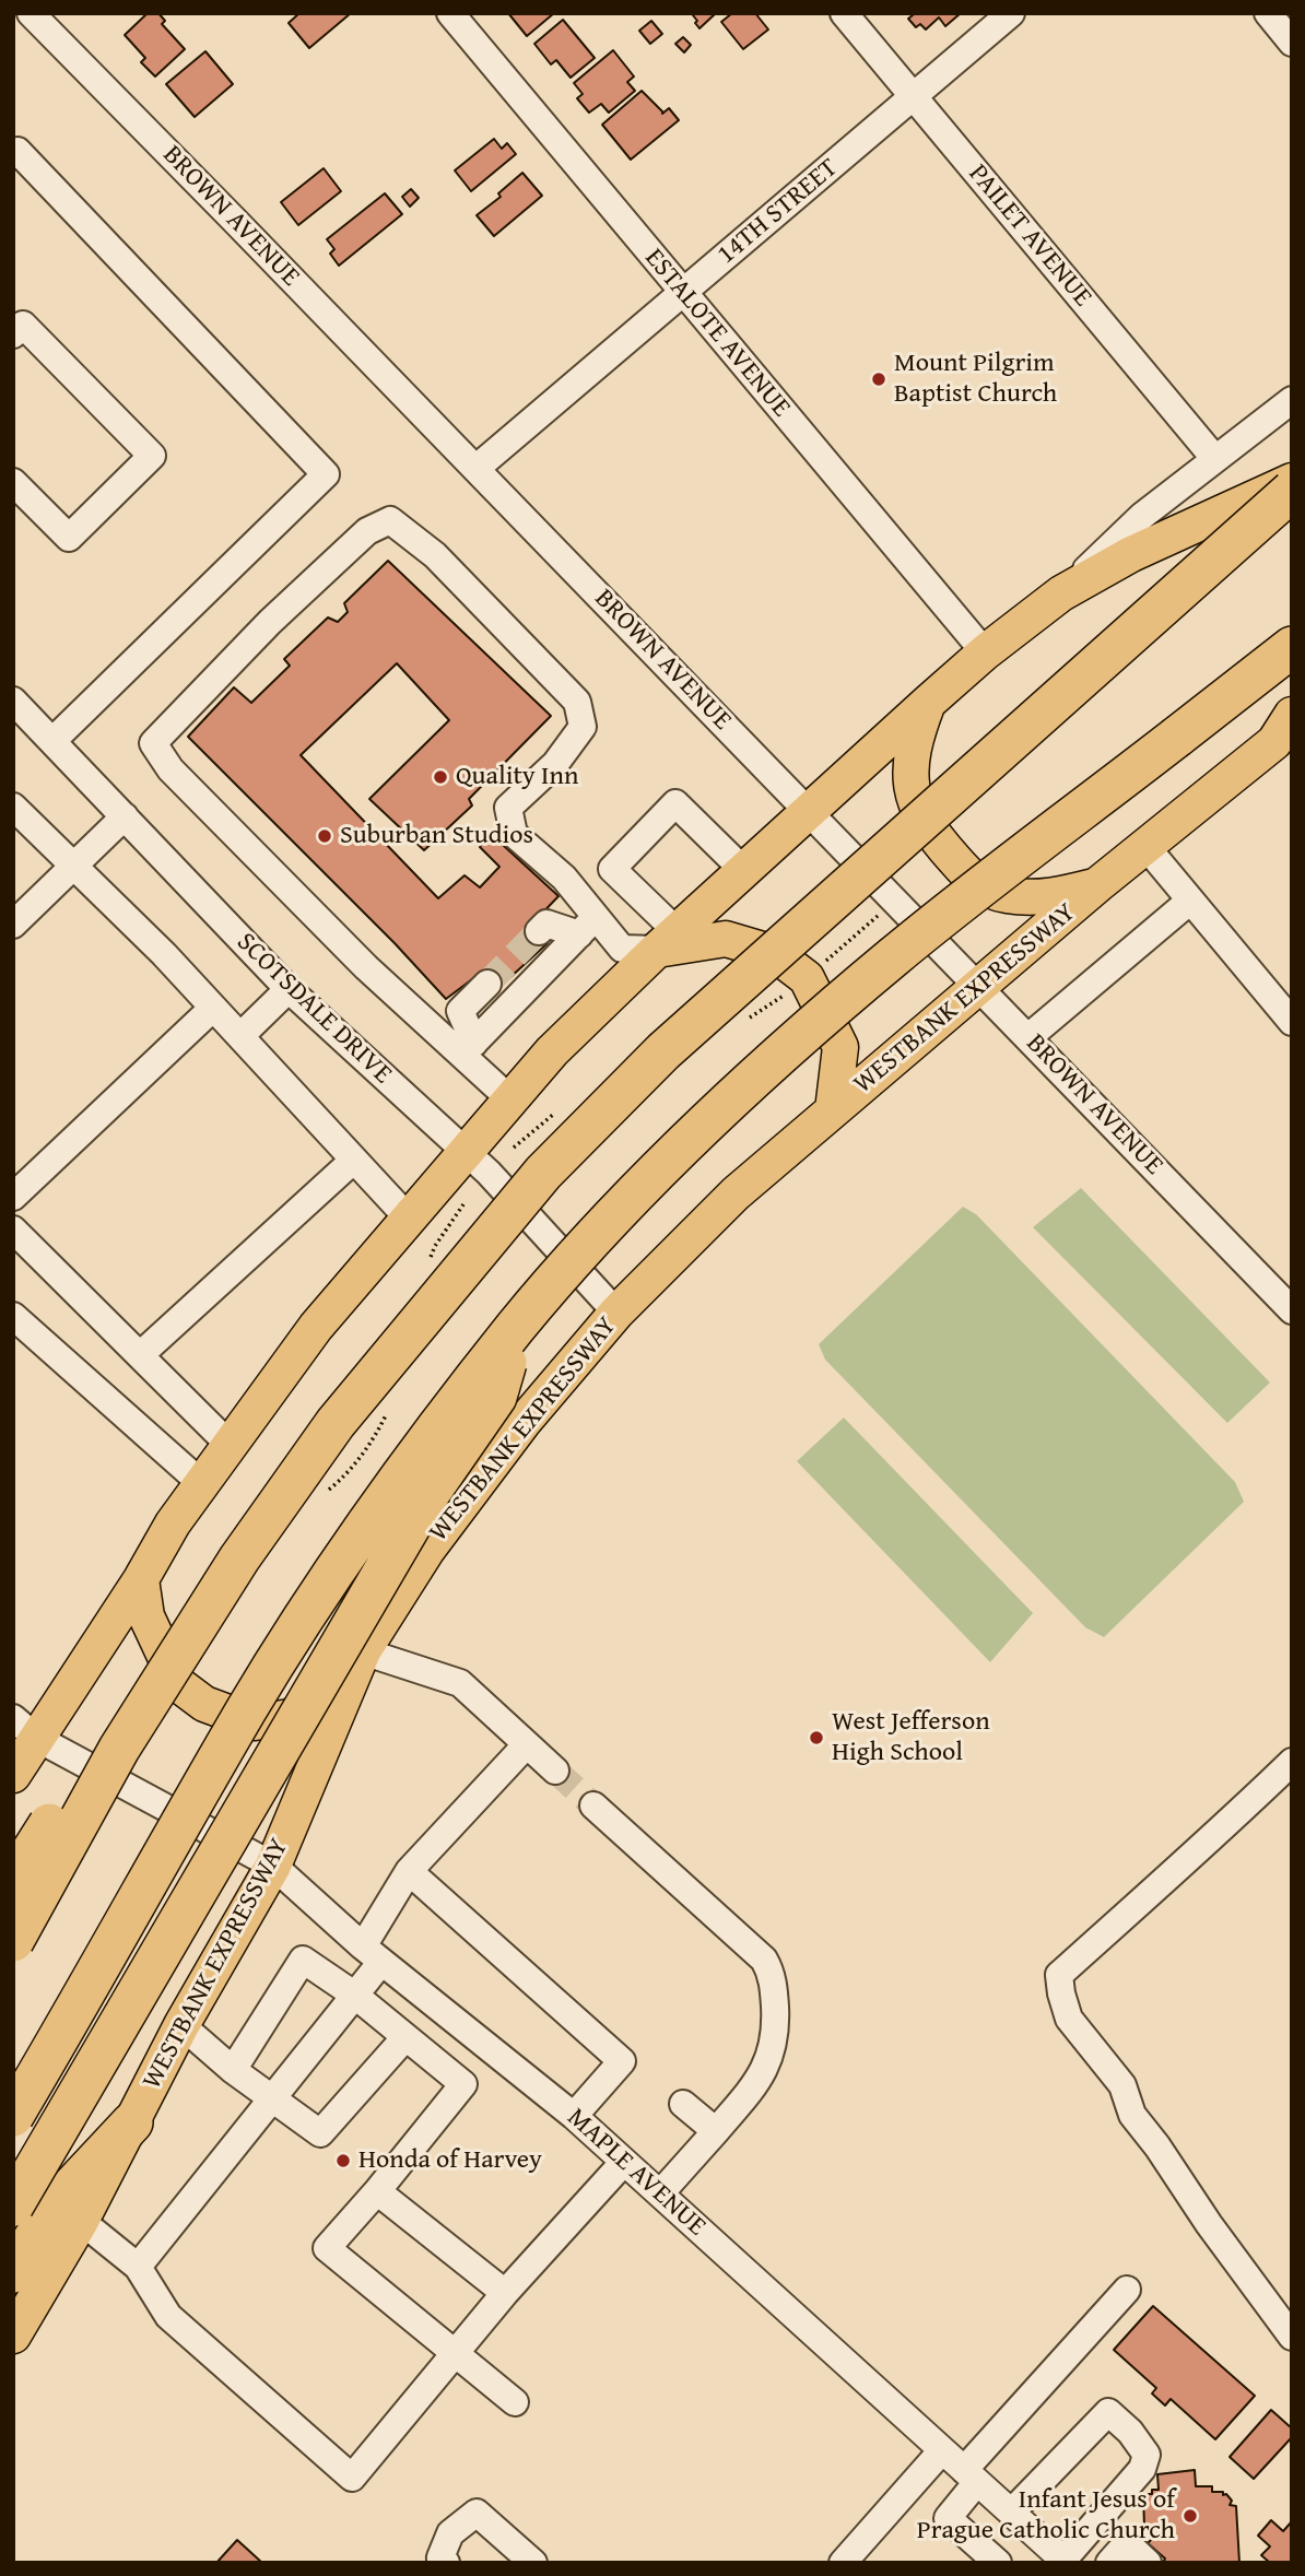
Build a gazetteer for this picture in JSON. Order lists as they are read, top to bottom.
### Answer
{
  "streets": {
    "main road": ["WESTBANK EXPRESSWAY"],
    "street": [
      "14TH STREET",
      "BROWN AVENUE",
      "PAILET AVENUE",
      "ESTALOTE AVENUE",
      "SCOTSDALE DRIVE",
      "MAPLE AVENUE"
    ]
  },
  "crossings": [
    ["14TH STREET", "BROWN AVENUE"],
    ["14TH STREET", "PAILET AVENUE"],
    ["14TH STREET", "ESTALOTE AVENUE"],
    ["BROWN AVENUE", "WESTBANK EXPRESSWAY"],
    ["WESTBANK EXPRESSWAY", "SCOTSDALE DRIVE"],
    ["WESTBANK EXPRESSWAY", "MAPLE AVENUE"]
  ],
  "places": [
    "Mount Pilgrim Baptist Church",
    "Quality Inn",
    "Suburban Studios",
    "West Jefferson High School",
    "Honda of Harvey",
    "Infant Jesus of Prague Catholic Church"
  ]
}
